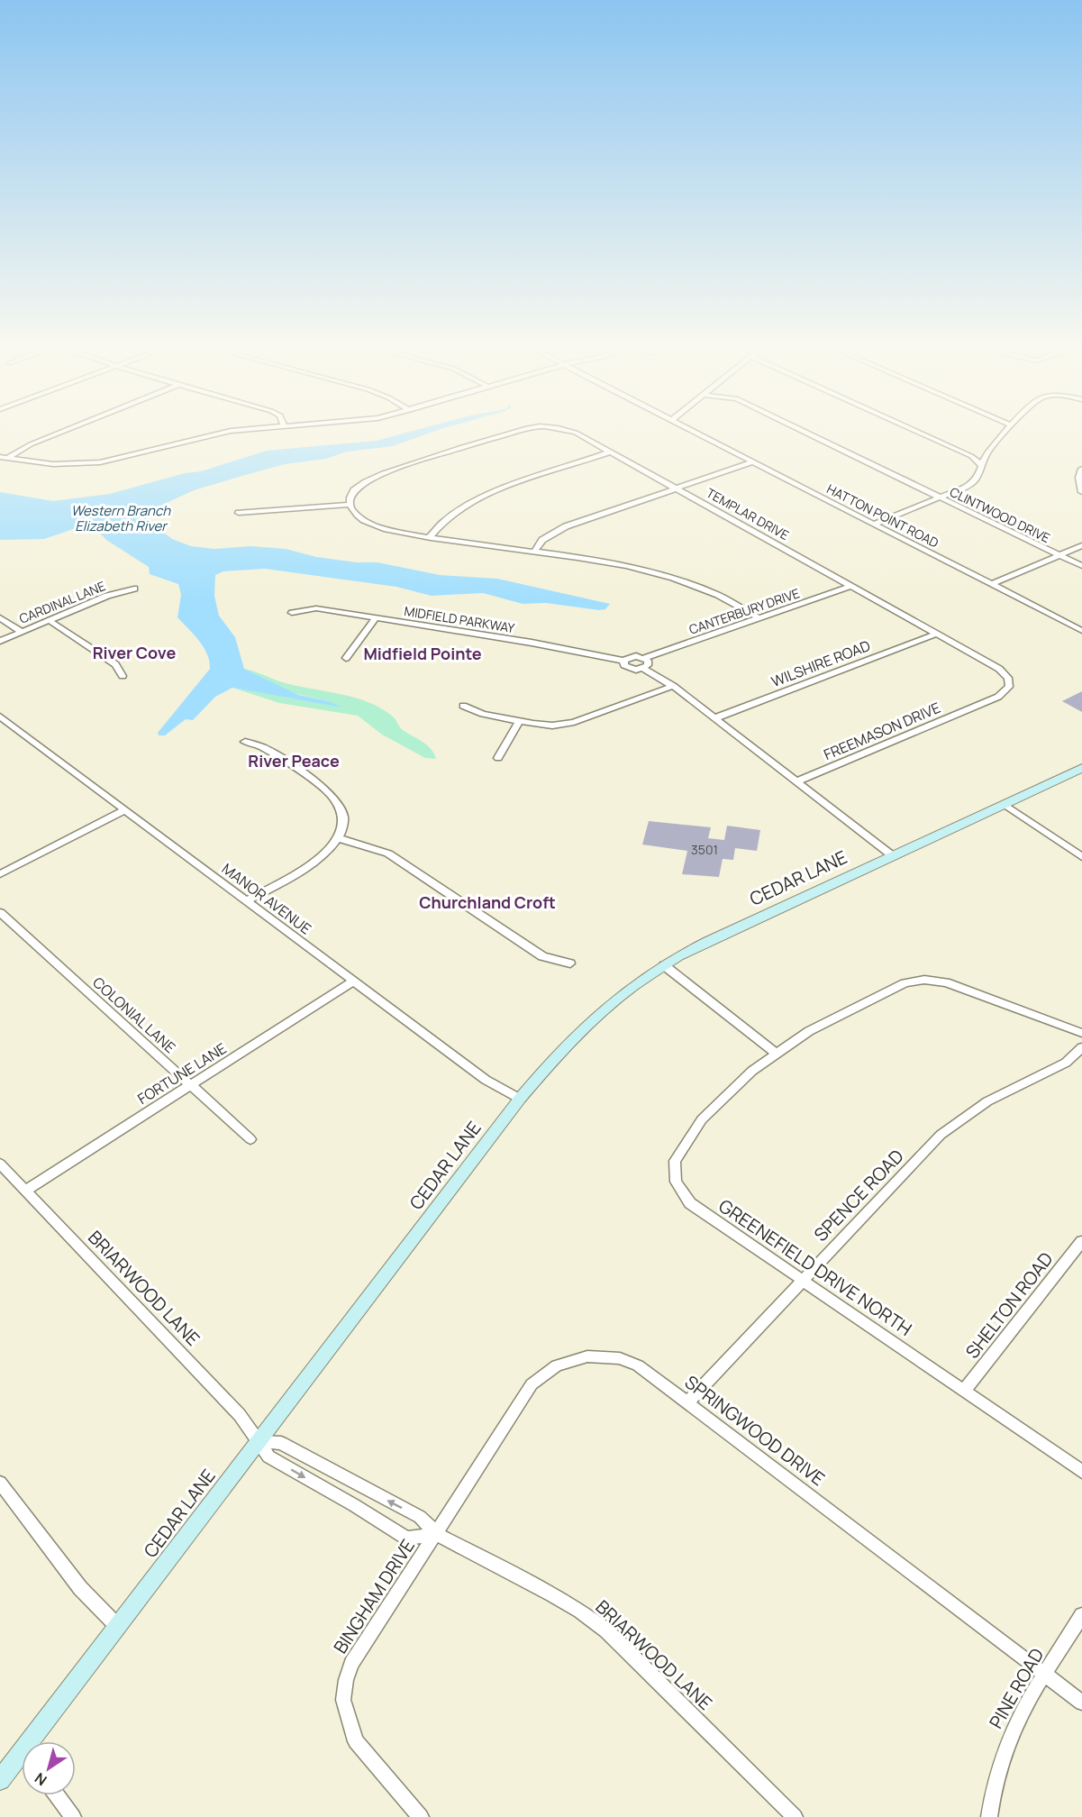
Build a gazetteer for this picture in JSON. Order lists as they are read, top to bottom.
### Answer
{
  "streets": {
    "main road": ["CEDAR LANE"],
    "street": [
      "TEMPLAR DRIVE",
      "CLINTWOOD DRIVE",
      "HATTON POINT ROAD",
      "CARDINAL LANE",
      "CANTERBURY DRIVE",
      "MIDFIELD PARKWAY",
      "WILSHIRE ROAD",
      "FREEMASON DRIVE",
      "MANOR AVENUE",
      "COLONIAL LANE",
      "FORTUNE LANE",
      "SPENCE ROAD",
      "GREENEFIELD DRIVE NORTH",
      "BRIARWOOD LANE",
      "SHELTON ROAD",
      "SPRINGWOOD DRIVE",
      "BINGHAM DRIVE",
      "PINE ROAD"
    ]
  },
  "crossings": [
    ["TEMPLAR DRIVE", "CANTERBURY DRIVE"],
    ["TEMPLAR DRIVE", "WILSHIRE ROAD"],
    ["TEMPLAR DRIVE", "FREEMASON DRIVE"],
    ["CANTERBURY DRIVE", "MIDFIELD PARKWAY"],
    ["CEDAR LANE", "MANOR AVENUE"],
    ["CEDAR LANE", "BRIARWOOD LANE"],
    ["MANOR AVENUE", "FORTUNE LANE"],
    ["COLONIAL LANE", "FORTUNE LANE"],
    ["FORTUNE LANE", "BRIARWOOD LANE"],
    ["SPENCE ROAD", "GREENEFIELD DRIVE NORTH"],
    ["SPENCE ROAD", "SPRINGWOOD DRIVE"],
    ["GREENEFIELD DRIVE NORTH", "SHELTON ROAD"],
    ["BRIARWOOD LANE", "SPRINGWOOD DRIVE"],
    ["BRIARWOOD LANE", "BINGHAM DRIVE"],
    ["SPRINGWOOD DRIVE", "BINGHAM DRIVE"],
    ["SPRINGWOOD DRIVE", "PINE ROAD"]
  ],
  "districts": [
    "River Cove",
    "Midfield Pointe",
    "River Peace",
    "Churchland Croft"
  ],
  "water": ["Western Branch Elizabeth River"],
  "house_numbers": ["3501"],
  "north": "bottom left"
}
